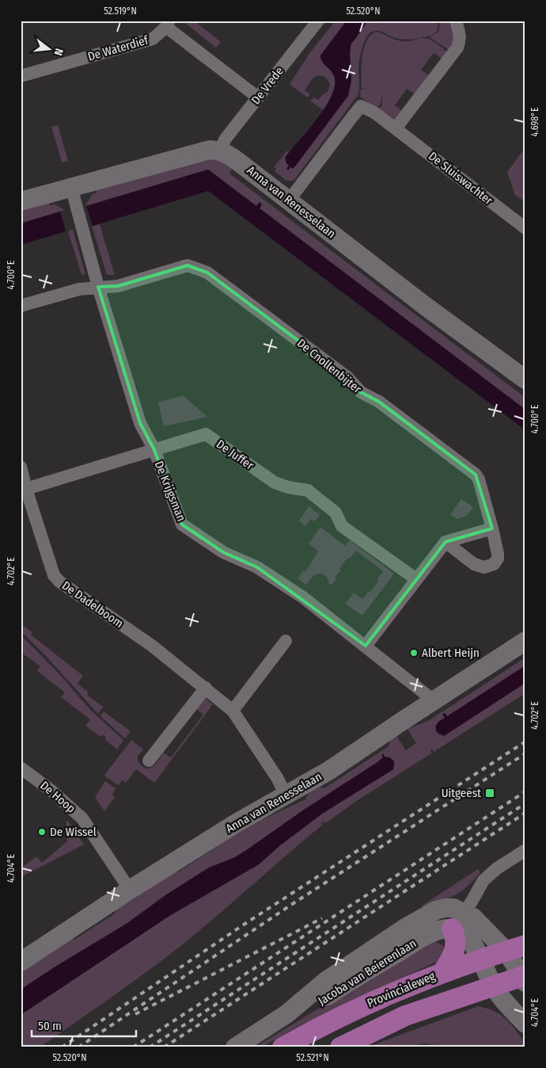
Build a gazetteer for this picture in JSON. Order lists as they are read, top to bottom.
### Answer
{
  "streets": {
    "main road": ["Provincialeweg"],
    "street": [
      "De Waterdief",
      "De Vrede",
      "De Sluiswachter",
      "Anna van Renesselaan",
      "De Cnollenbijter",
      "De Juffer",
      "De Krijgsman",
      "De Dadelboom",
      "De Hoop",
      "Jacoba van Beierenlaan"
    ]
  },
  "crossings": [
    ["De Waterdief", "De Vrede"],
    ["De Vrede", "Anna van Renesselaan"],
    ["De Sluiswachter", "Anna van Renesselaan"],
    ["Anna van Renesselaan", "De Krijgsman"],
    ["Anna van Renesselaan", "De Dadelboom"],
    ["Anna van Renesselaan", "De Hoop"],
    ["De Cnollenbijter", "De Krijgsman"],
    ["De Juffer", "De Krijgsman"],
    ["De Juffer", "De Dadelboom"],
    ["Jacoba van Beierenlaan", "Provincialeweg"]
  ],
  "places": {
    "other": ["Albert Heijn", "De Wissel"],
    "transit": ["Uitgeest"]
  },
  "scale_bar": "50 m",
  "north": "right",
  "coordinates": [
    "52.519°N",
    "52.520°N",
    "4.698°E",
    "4.700°E",
    "4.702°E",
    "4.704°E",
    "52.521°N"
  ]
}
